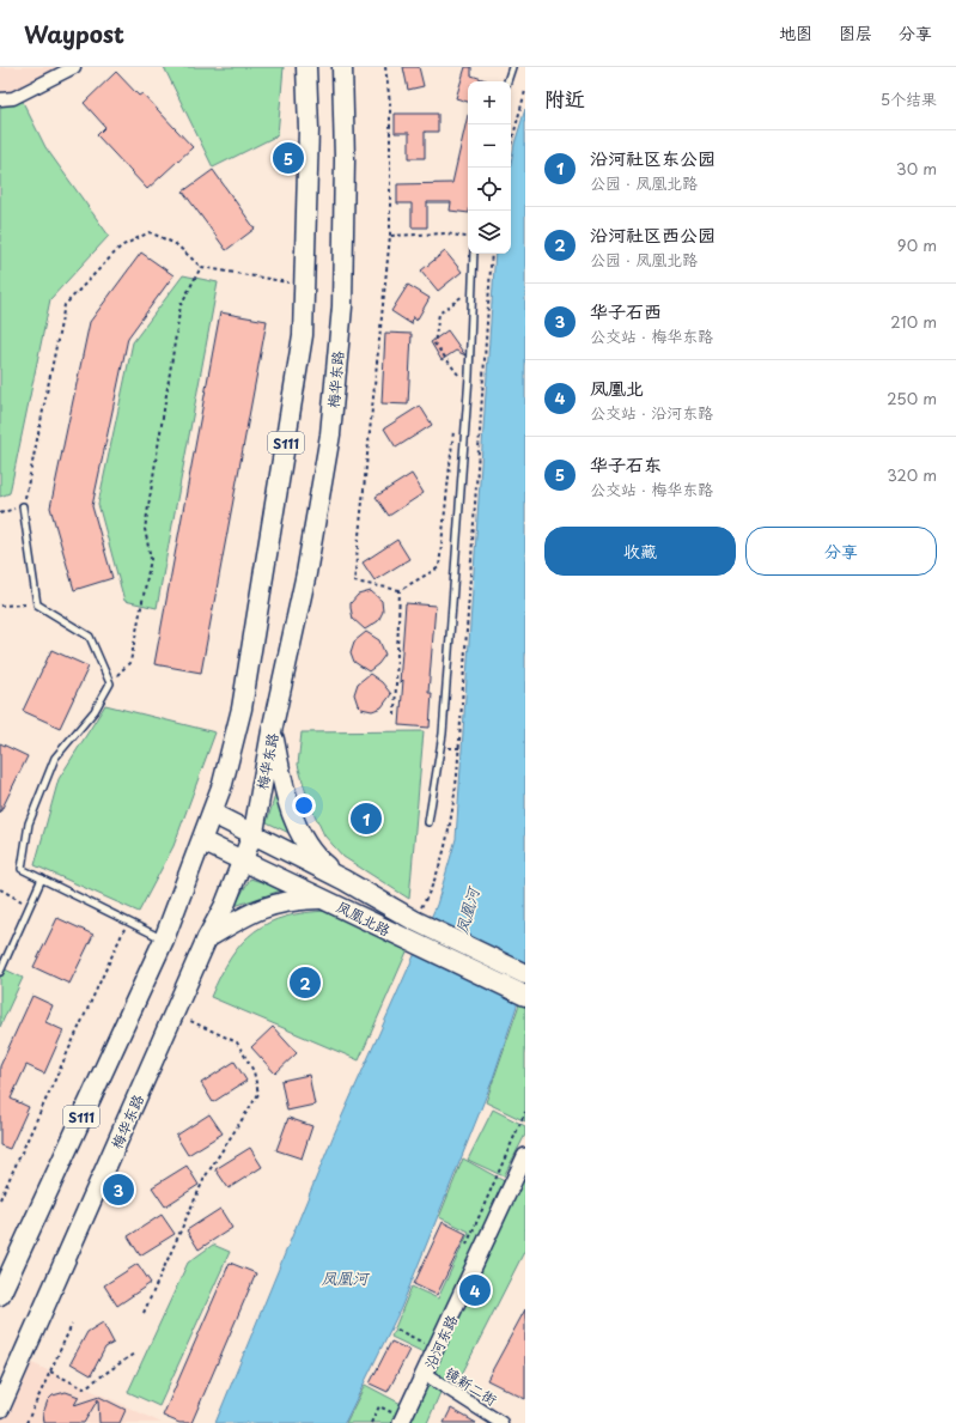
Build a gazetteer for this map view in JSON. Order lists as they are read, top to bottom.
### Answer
{
  "streets": {
    "main road": ["梅华东路", "S111", "凤凰北路"],
    "street": ["沿河东路", "镜新二街"]
  },
  "crossings": [
    ["梅华东路", "凤凰北路"],
    ["S111", "凤凰北路"],
    ["沿河东路", "镜新二街"]
  ],
  "water": ["凤凰河"],
  "page": {
    "header": "Waypost",
    "nav": ["地图", "图层", "分享"],
    "heading": ["附近", "5个结果"],
    "map_buttons": ["+", "−"],
    "list": [
      {
        "mark": "1",
        "name": "沿河社区东公园",
        "note": "公园 · 凤凰北路",
        "value": "30 m"
      },
      {
        "mark": "2",
        "name": "沿河社区西公园",
        "note": "公园 · 凤凰北路",
        "value": "90 m"
      },
      {
        "mark": "3",
        "name": "华子石西",
        "note": "公交站 · 梅华东路",
        "value": "210 m"
      },
      {
        "mark": "4",
        "name": "凤凰北",
        "note": "公交站 · 沿河东路",
        "value": "250 m"
      },
      {
        "mark": "5",
        "name": "华子石东",
        "note": "公交站 · 梅华东路",
        "value": "320 m"
      }
    ],
    "pins": [
      "5",
      "1",
      "2",
      "3",
      "4"
    ],
    "buttons": ["收藏", "分享"]
  }
}
